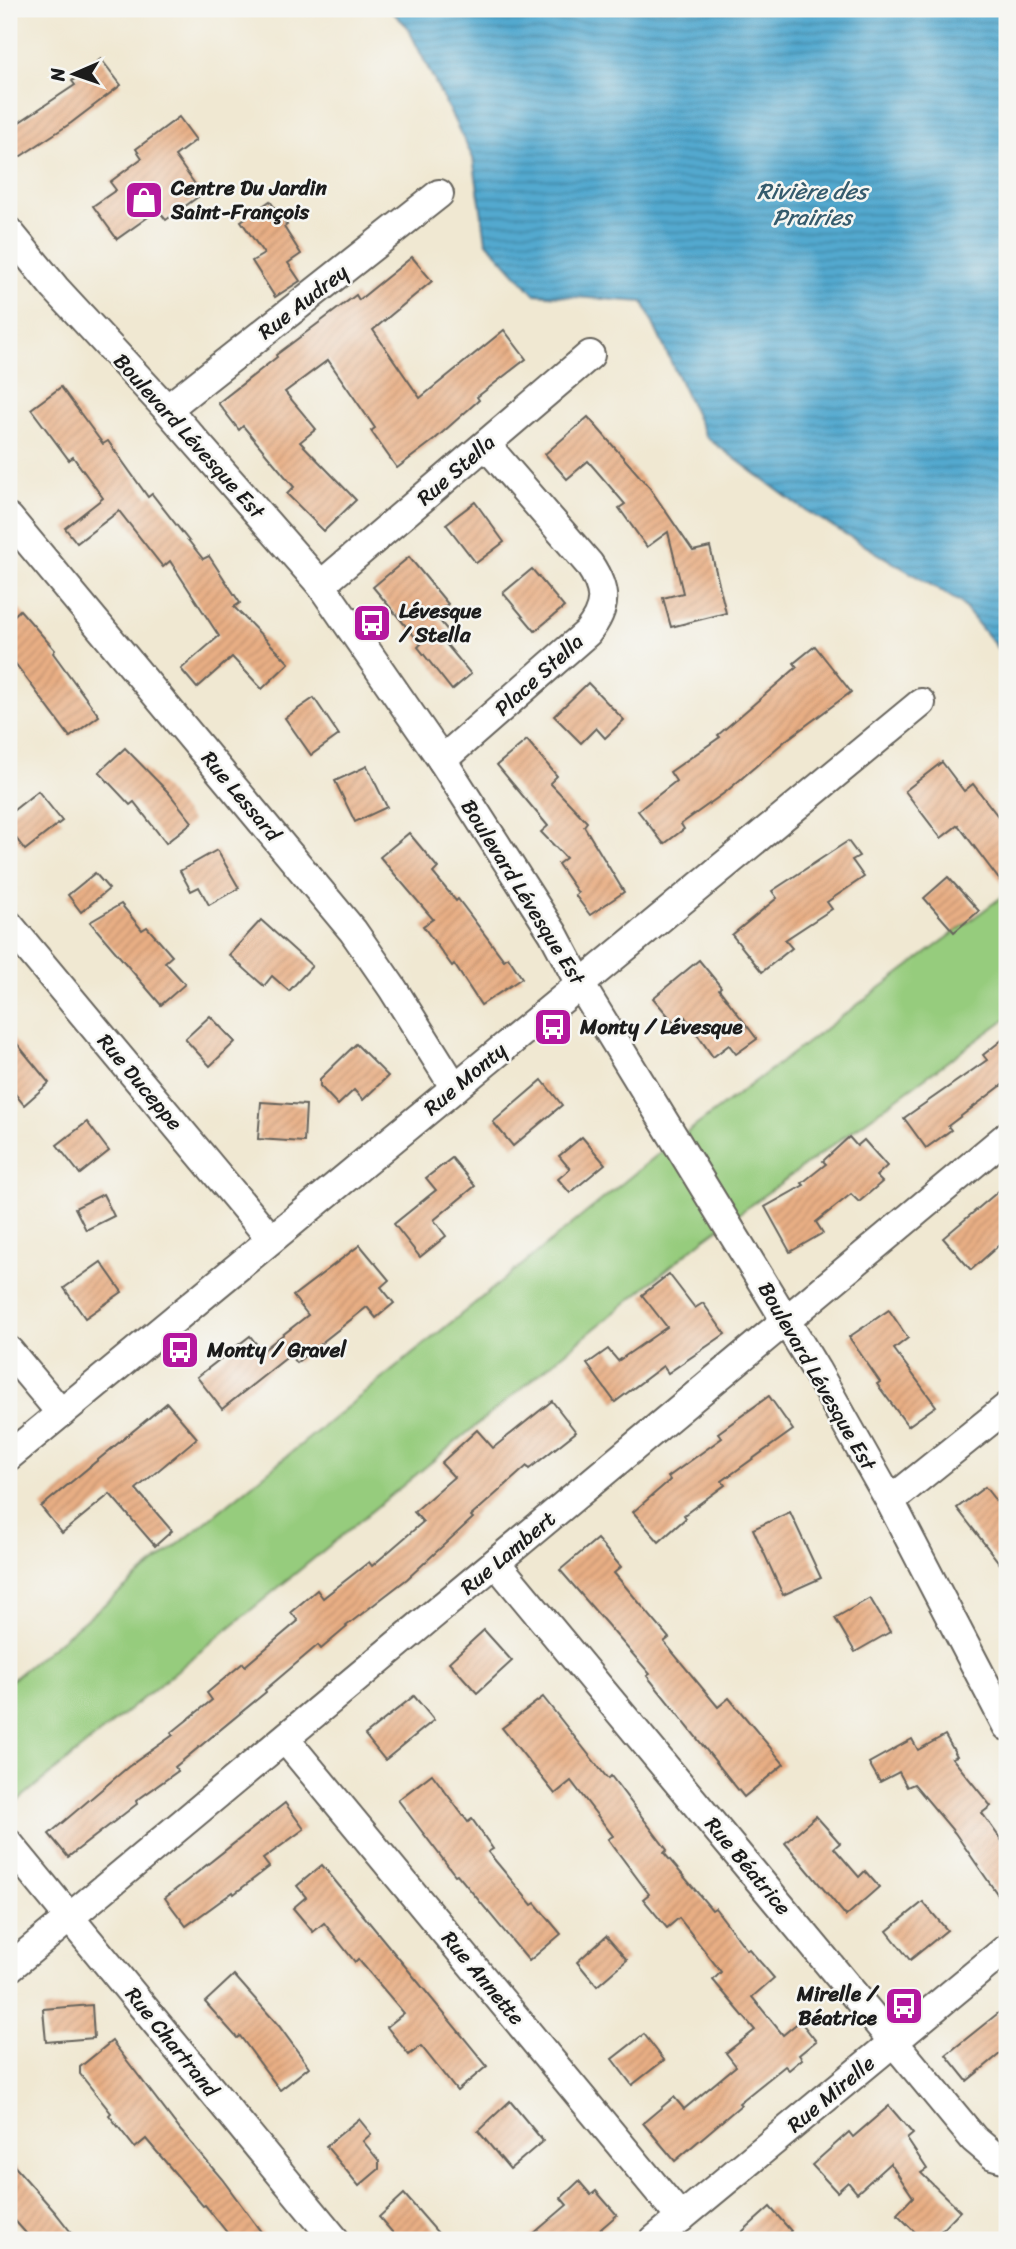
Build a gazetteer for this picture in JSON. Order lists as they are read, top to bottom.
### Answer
{
  "streets": {
    "street": [
      "Rue Audrey",
      "Boulevard Lévesque Est",
      "Rue Stella",
      "Place Stella",
      "Rue Lessard",
      "Rue Monty",
      "Rue Duceppe",
      "Rue Lambert",
      "Rue Béatrice",
      "Rue Annette",
      "Rue Chartrand",
      "Rue Mirelle"
    ]
  },
  "crossings": [
    ["Rue Audrey", "Boulevard Lévesque Est"],
    ["Boulevard Lévesque Est", "Rue Stella"],
    ["Boulevard Lévesque Est", "Place Stella"],
    ["Boulevard Lévesque Est", "Rue Monty"],
    ["Boulevard Lévesque Est", "Rue Lambert"],
    ["Rue Stella", "Place Stella"],
    ["Rue Lessard", "Rue Monty"],
    ["Rue Monty", "Rue Duceppe"],
    ["Rue Lambert", "Rue Béatrice"],
    ["Rue Lambert", "Rue Annette"],
    ["Rue Lambert", "Rue Chartrand"],
    ["Rue Béatrice", "Rue Mirelle"],
    ["Rue Annette", "Rue Mirelle"]
  ],
  "water": ["Rivière des Prairies"],
  "places": {
    "shop": ["Centre Du Jardin Saint-François"],
    "bus stop": [
      "Lévesque / Stella",
      "Monty / Lévesque",
      "Monty / Gravel",
      "Mirelle / Béatrice"
    ]
  },
  "north": "left"
}
